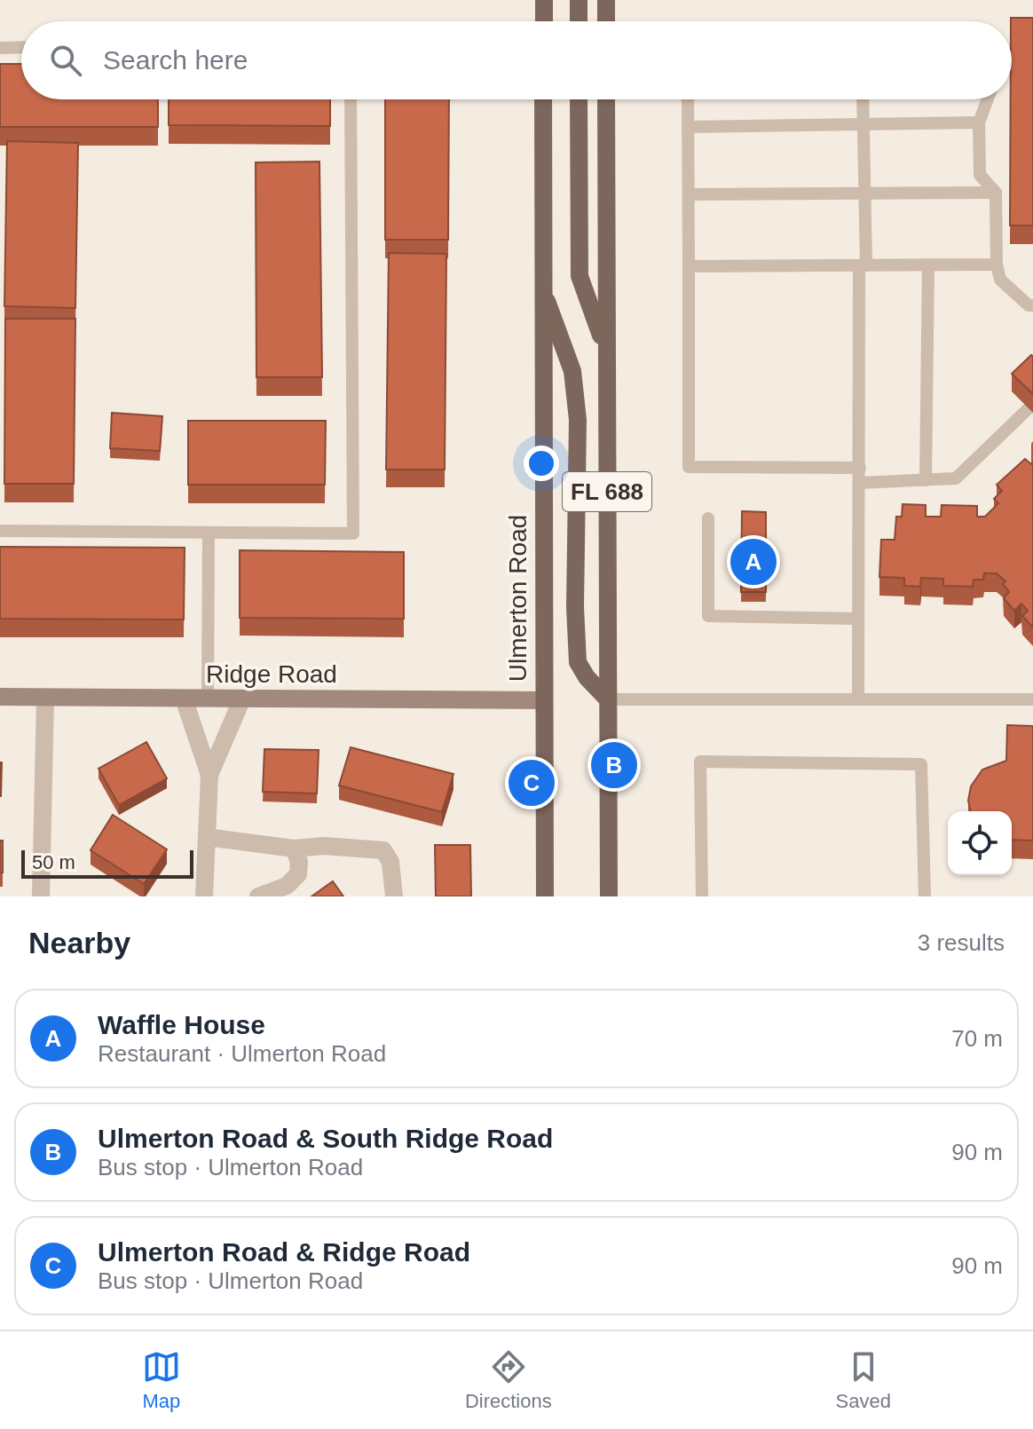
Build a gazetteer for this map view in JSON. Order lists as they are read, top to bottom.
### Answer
{
  "streets": {
    "main road": ["FL 688", "Ulmerton Road"],
    "street": ["Ridge Road"]
  },
  "crossings": [
    ["Ulmerton Road", "Ridge Road"]
  ],
  "scale_bar": "50 m",
  "page": {
    "search": "Search here",
    "pins": ["A", "B", "C"],
    "scale": "50 m",
    "heading": ["Nearby", "3 results"],
    "list": [
      {
        "mark": "A",
        "name": "Waffle House",
        "note": "Restaurant · Ulmerton Road",
        "value": "70 m"
      },
      {
        "mark": "B",
        "name": "Ulmerton Road & South Ridge Road",
        "note": "Bus stop · Ulmerton Road",
        "value": "90 m"
      },
      {
        "mark": "C",
        "name": "Ulmerton Road & Ridge Road",
        "note": "Bus stop · Ulmerton Road",
        "value": "90 m"
      }
    ],
    "nav": ["Map", "Directions", "Saved"]
  }
}
